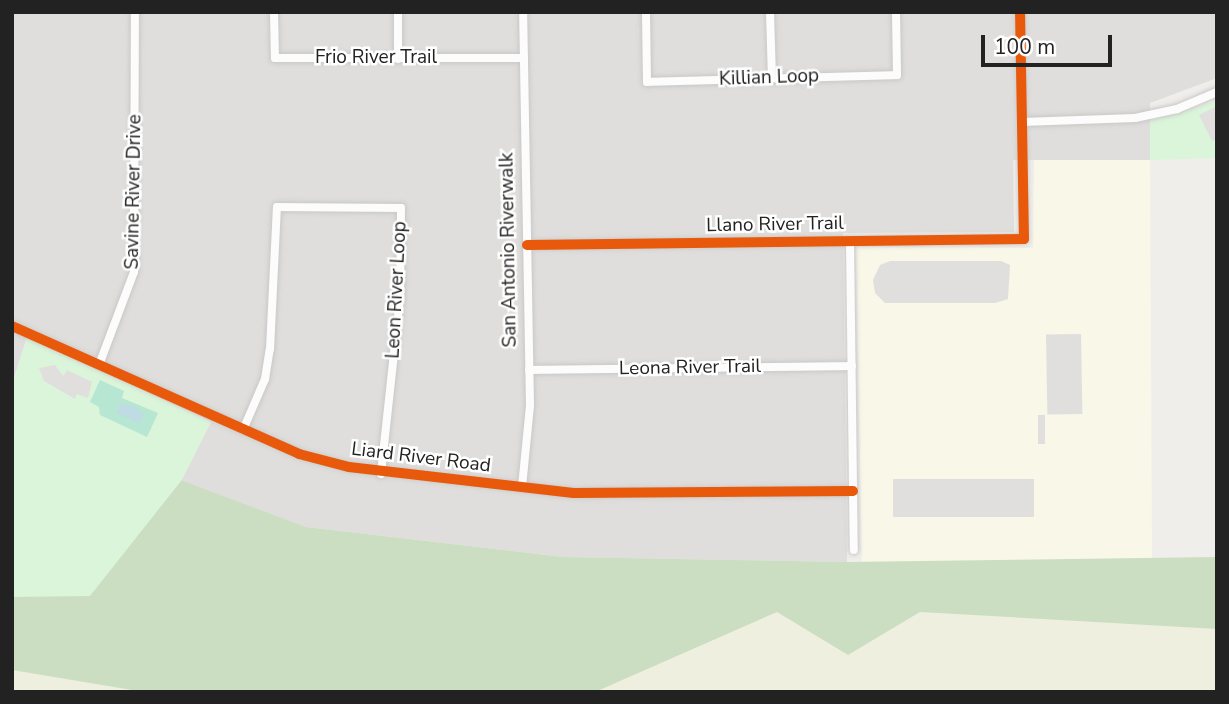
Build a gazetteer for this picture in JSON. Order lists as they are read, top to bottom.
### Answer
{
  "streets": {
    "street": [
      "Frio River Trail",
      "Killian Loop",
      "Savine River Drive",
      "Llano River Trail",
      "San Antonio Riverwalk",
      "Leon River Loop",
      "Leona River Trail",
      "Liard River Road"
    ]
  },
  "crossings": [
    ["Frio River Trail", "San Antonio Riverwalk"],
    ["Savine River Drive", "Liard River Road"],
    ["Llano River Trail", "San Antonio Riverwalk"],
    ["San Antonio Riverwalk", "Leona River Trail"],
    ["San Antonio Riverwalk", "Liard River Road"],
    ["Leon River Loop", "Liard River Road"]
  ],
  "scale_bar": "100 m"
}
